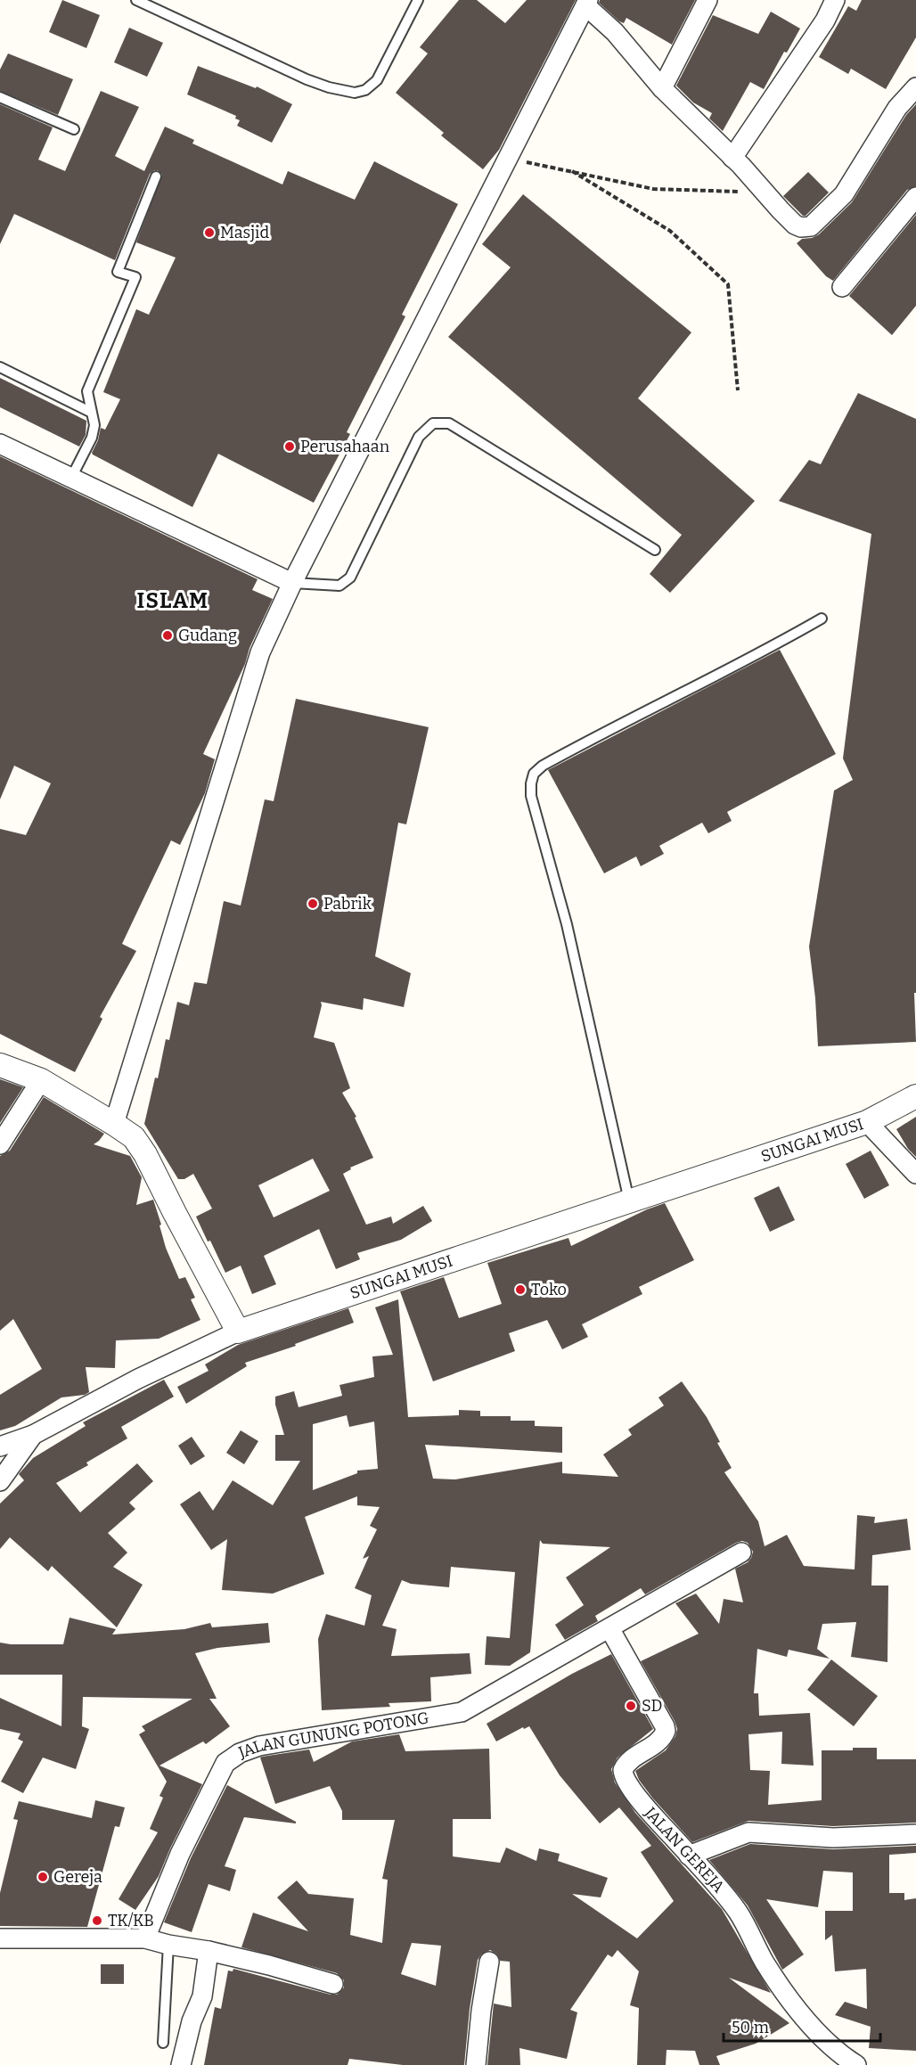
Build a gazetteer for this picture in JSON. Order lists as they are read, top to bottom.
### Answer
{
  "streets": {
    "street": ["SUNGAI MUSI", "JALAN GUNUNG POTONG", "JALAN GEREJA"]
  },
  "crossings": [
    ["JALAN GUNUNG POTONG", "JALAN GEREJA"]
  ],
  "districts": ["ISLAM"],
  "places": [
    "Masjid",
    "Perusahaan",
    "Gudang",
    "Pabrik",
    "Toko",
    "SD",
    "Gereja",
    "TK/KB"
  ],
  "scale_bar": "50 m"
}
